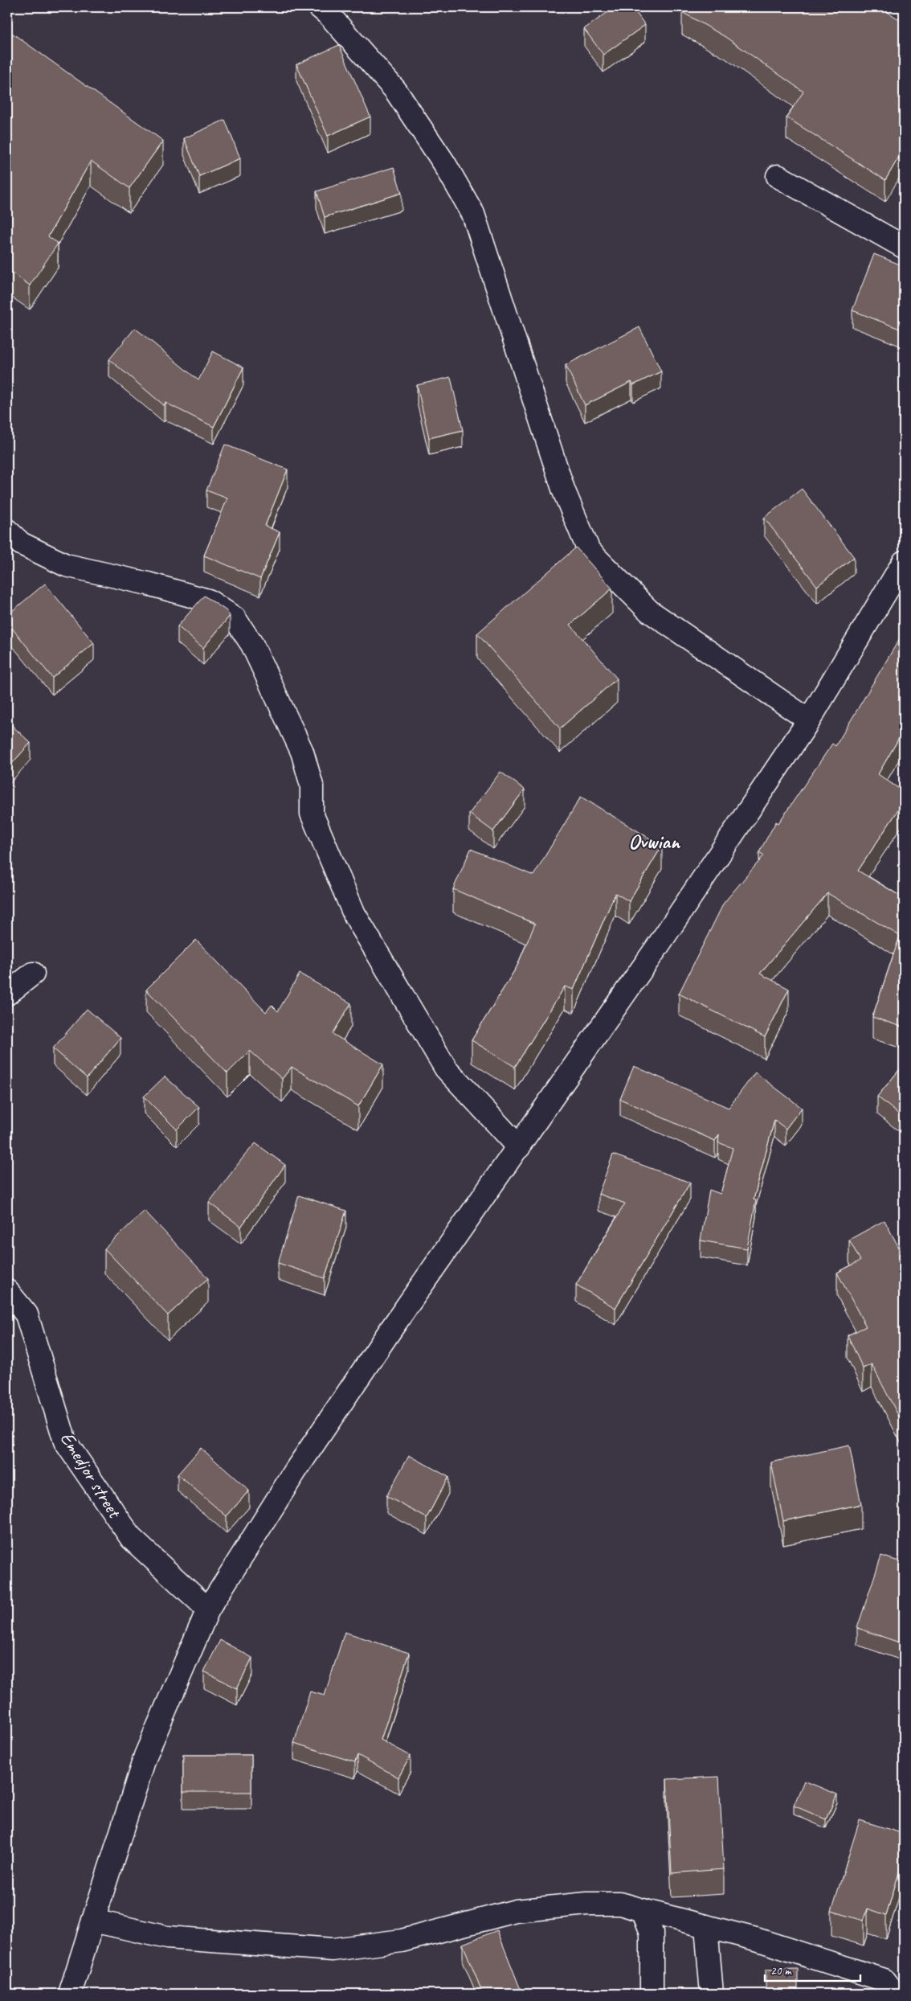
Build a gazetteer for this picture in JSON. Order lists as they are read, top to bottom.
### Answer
{
  "streets": {
    "street": ["Emedjor street"]
  },
  "districts": ["Ovwian"],
  "scale_bar": "20 m"
}
